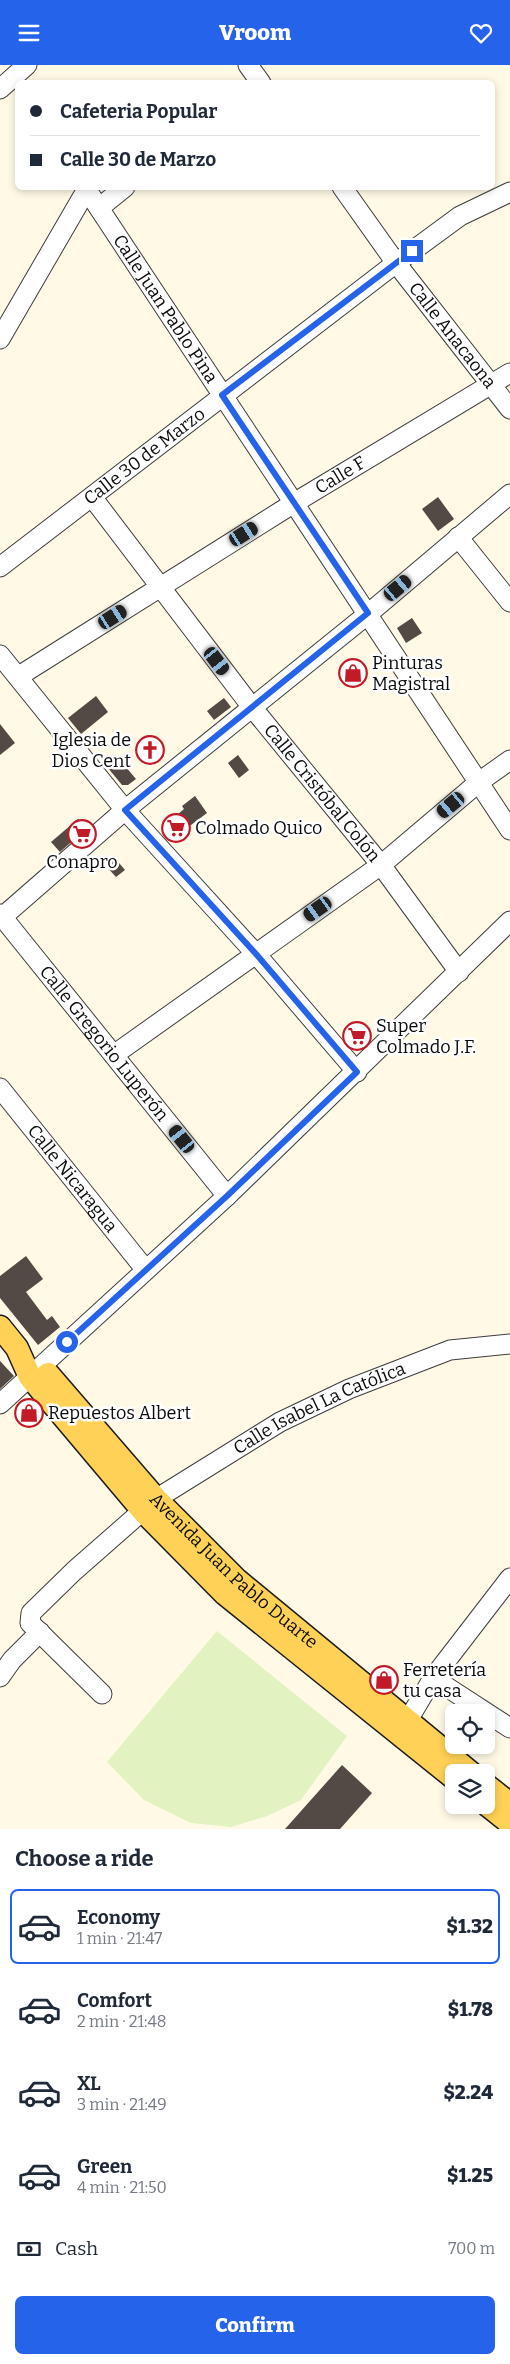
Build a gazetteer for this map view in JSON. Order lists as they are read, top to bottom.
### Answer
{
  "streets": {
    "main road": ["Avenida Juan Pablo Duarte"],
    "street": [
      "Calle Juan Pablo Pina",
      "Calle Anacaona",
      "Calle 30 de Marzo",
      "Calle F",
      "Calle Cristóbal Colón",
      "Calle Gregorio Luperón",
      "Calle Nicaragua",
      "Calle Isabel La Católica"
    ]
  },
  "crossings": [
    ["Calle Juan Pablo Pina", "Calle 30 de Marzo"],
    ["Calle Juan Pablo Pina", "Calle F"],
    ["Calle Anacaona", "Calle 30 de Marzo"],
    ["Calle Anacaona", "Calle F"],
    ["Calle 30 de Marzo", "Calle Cristóbal Colón"],
    ["Calle F", "Calle Cristóbal Colón"],
    ["Calle Isabel La Católica", "Avenida Juan Pablo Duarte"]
  ],
  "places": {
    "shop": ["Pinturas Magistral", "Repuestos Albert", "Ferretería tu casa"],
    "church": ["Iglesia de Dios Cent"],
    "supermarket": ["Colmado Quico", "Conapro", "Super Colmado J.F."]
  },
  "page": {
    "header": "Vroom",
    "banner": ["Cafeteria Popular", "Calle 30 de Marzo"],
    "heading": "Choose a ride",
    "list": [
      {
        "name": "Economy",
        "note": "1 min · 21:47",
        "value": "$1.32"
      },
      {
        "name": "Comfort",
        "note": "2 min · 21:48",
        "value": "$1.78"
      },
      {
        "name": "XL",
        "note": "3 min · 21:49",
        "value": "$2.24"
      },
      {
        "name": "Green",
        "note": "4 min · 21:50",
        "value": "$1.25"
      }
    ],
    "pay": ["Cash", "700 m"],
    "buttons": "Confirm"
  }
}
